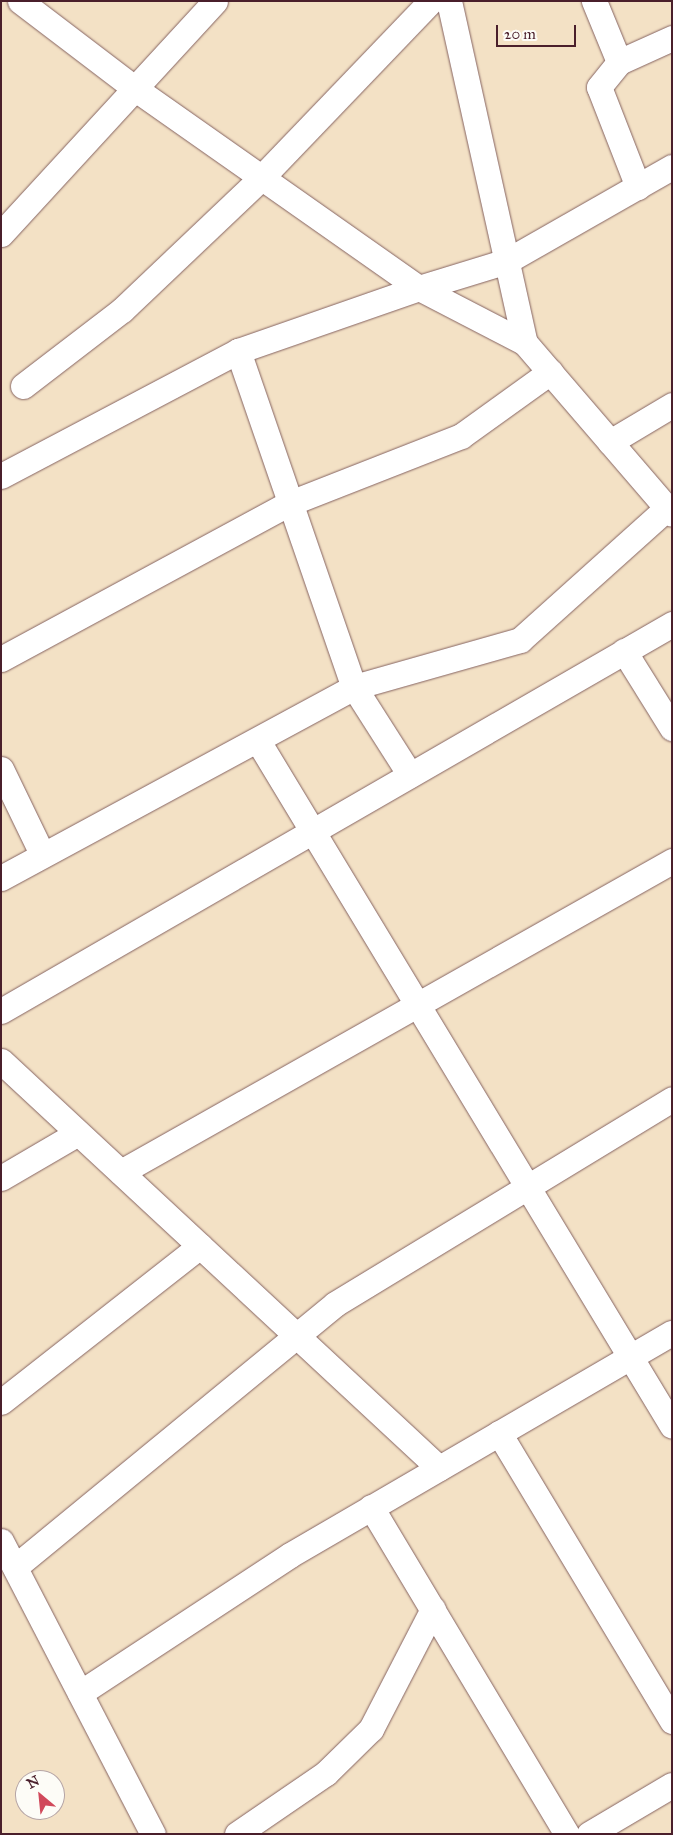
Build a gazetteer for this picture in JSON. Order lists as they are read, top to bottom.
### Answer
{
  "scale_bar": "20 m",
  "north": "top left"
}
